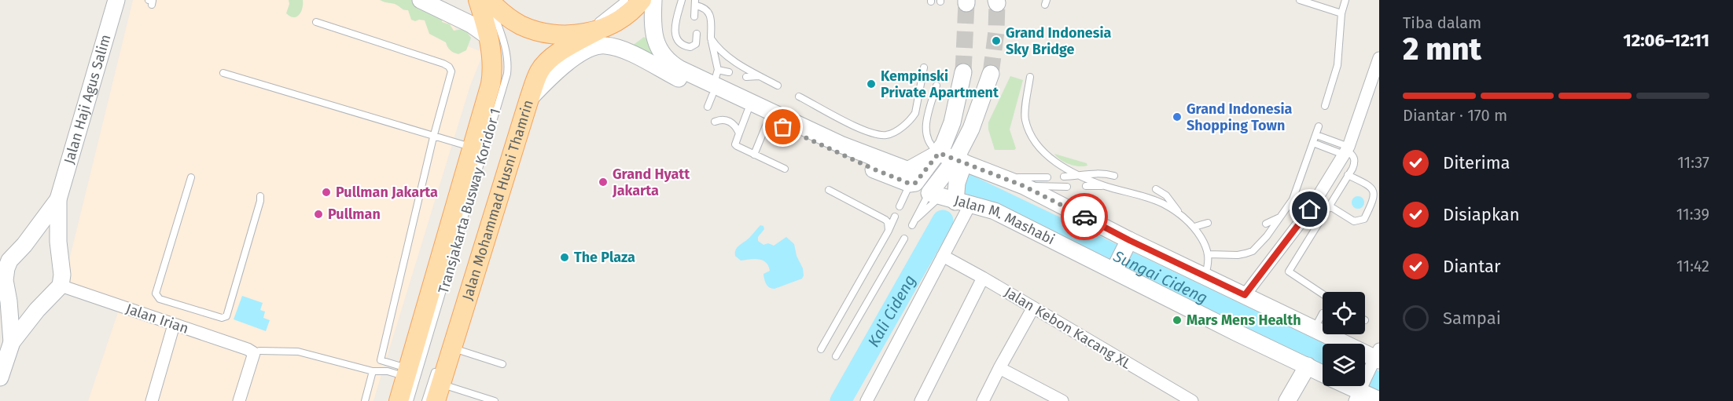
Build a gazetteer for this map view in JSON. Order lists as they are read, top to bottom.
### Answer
{
  "streets": {
    "main road": ["Jalan Mohammad Husni Thamrin"],
    "street": [
      "Jalan Haji Agus Salim",
      "Jalan M. Mashabi",
      "Jalan Irian",
      "Jalan Kebon Kacang XL"
    ],
    "lane": ["Transjakarta Busway Koridor 1"]
  },
  "crossings": [
    ["Jalan Haji Agus Salim", "Jalan Irian"]
  ],
  "water": ["Sungai Cideng", "Kali Cideng"],
  "places": [
    "Grand Indonesia Sky Bridge",
    "Kempinski Private Apartment",
    "Grand Indonesia Shopping Town",
    "Grand Hyatt Jakarta",
    "Pullman Jakarta",
    "Pullman",
    "The Plaza",
    "Mars Mens Health"
  ],
  "page": {
    "heading": ["2 mnt", "Tiba dalam", "12:06–12:11"],
    "bar": "Diantar · 170 m",
    "list": [
      ["Diterima", "11:37"],
      ["Disiapkan", "11:39"],
      ["Diantar", "11:42"],
      "Sampai"
    ]
  }
}
